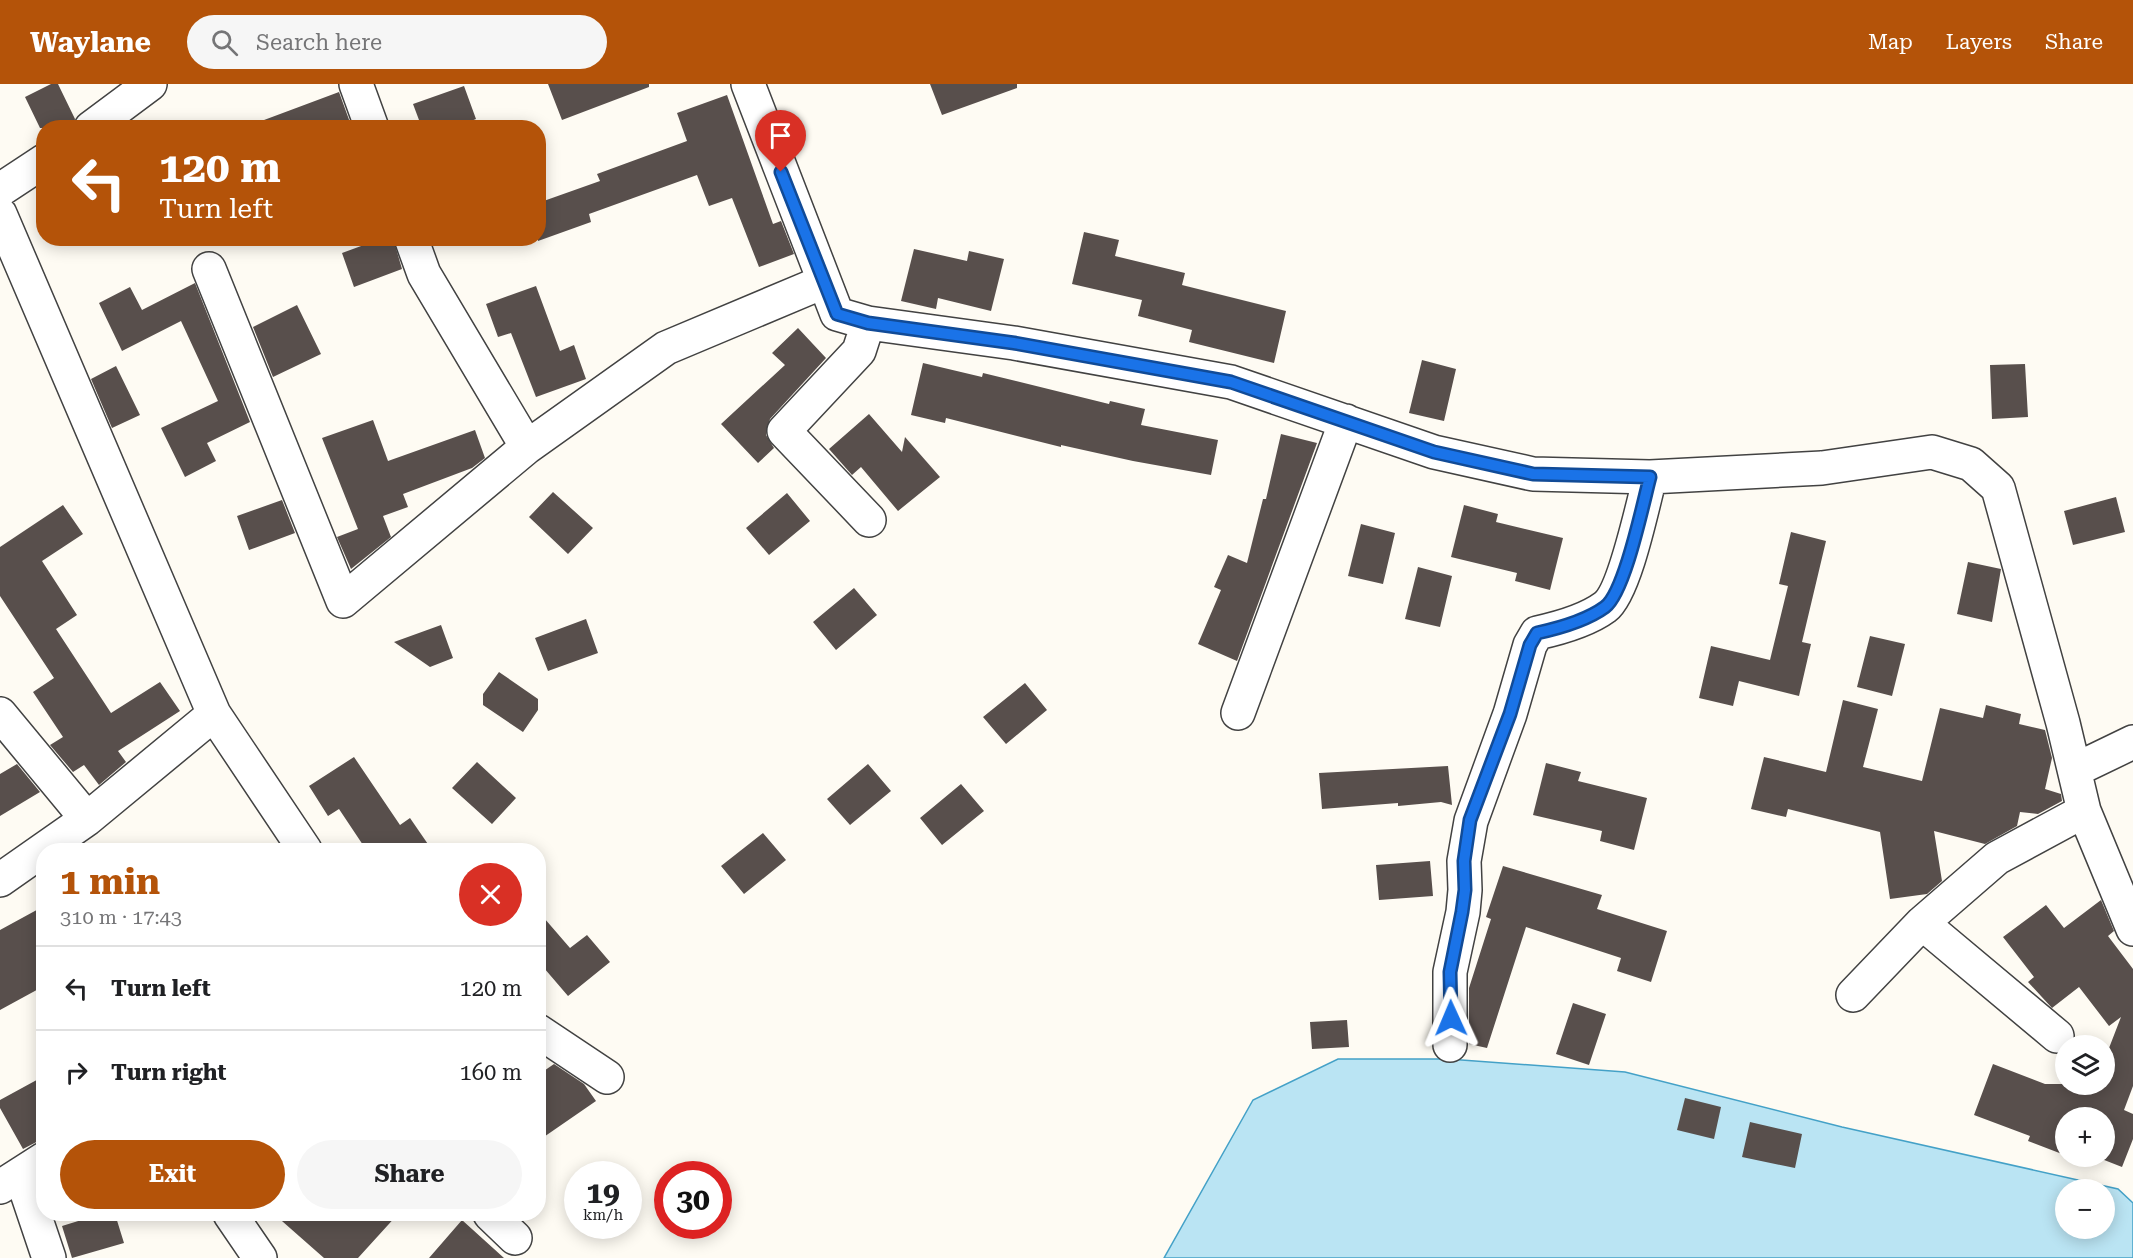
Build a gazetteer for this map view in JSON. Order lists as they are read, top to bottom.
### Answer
{
  "page": {
    "header": "Waylane",
    "search": "Search here",
    "nav": ["Map", "Layers", "Share"],
    "turn": ["120 m", "Turn left"],
    "heading": ["1 min", "310 m · 17:43"],
    "list": [
      {
        "name": "Turn left",
        "value": "120 m"
      },
      {
        "name": "Turn right",
        "value": "160 m"
      }
    ],
    "map_buttons": ["+", "−"],
    "buttons": ["Exit", "Share"],
    "speed": "19 km/h",
    "limit": "30"
  }
}
